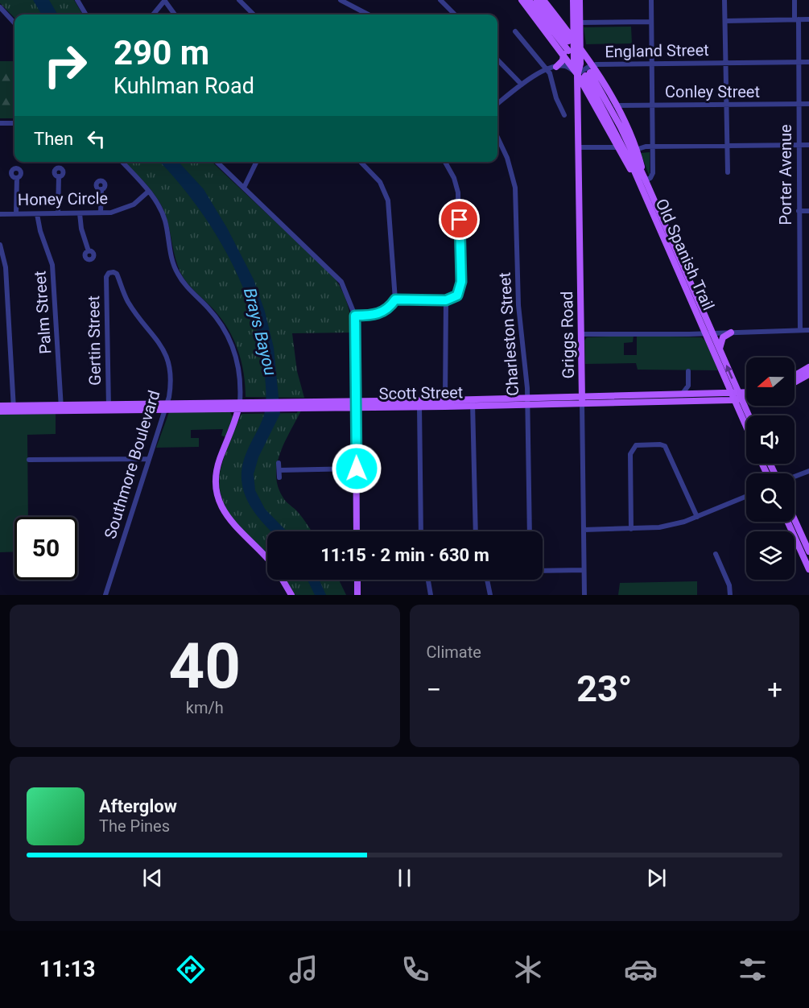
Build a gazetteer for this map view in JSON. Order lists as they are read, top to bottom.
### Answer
{
  "streets": {
    "main road": ["Old Spanish Trail", "Griggs Road", "Scott Street"],
    "street": [
      "England Street",
      "Conley Street",
      "Porter Avenue",
      "Honey Circle",
      "Palm Street",
      "Charleston Street",
      "Gertin Street",
      "Southmore Boulevard"
    ]
  },
  "crossings": [
    ["England Street", "Porter Avenue"],
    ["England Street", "Griggs Road"],
    ["Conley Street", "Porter Avenue"],
    ["Honey Circle", "Palm Street"],
    ["Old Spanish Trail", "Scott Street"],
    ["Palm Street", "Scott Street"],
    ["Charleston Street", "Scott Street"],
    ["Griggs Road", "Scott Street"],
    ["Gertin Street", "Scott Street"],
    ["Gertin Street", "Southmore Boulevard"],
    ["Scott Street", "Southmore Boulevard"]
  ],
  "water": ["Brays Bayou"],
  "north": "left",
  "page": {
    "turn": ["290 m", "Kuhlman Road"],
    "then": "Then",
    "limit": "50",
    "trip": "11:15 · 2 min · 630 m",
    "tile": [
      ["40", "km/h"],
      "Climate"
    ],
    "heat": ["−", "23°", "+"],
    "song": ["Afterglow", "The Pines"],
    "tabs": "11:13"
  }
}
